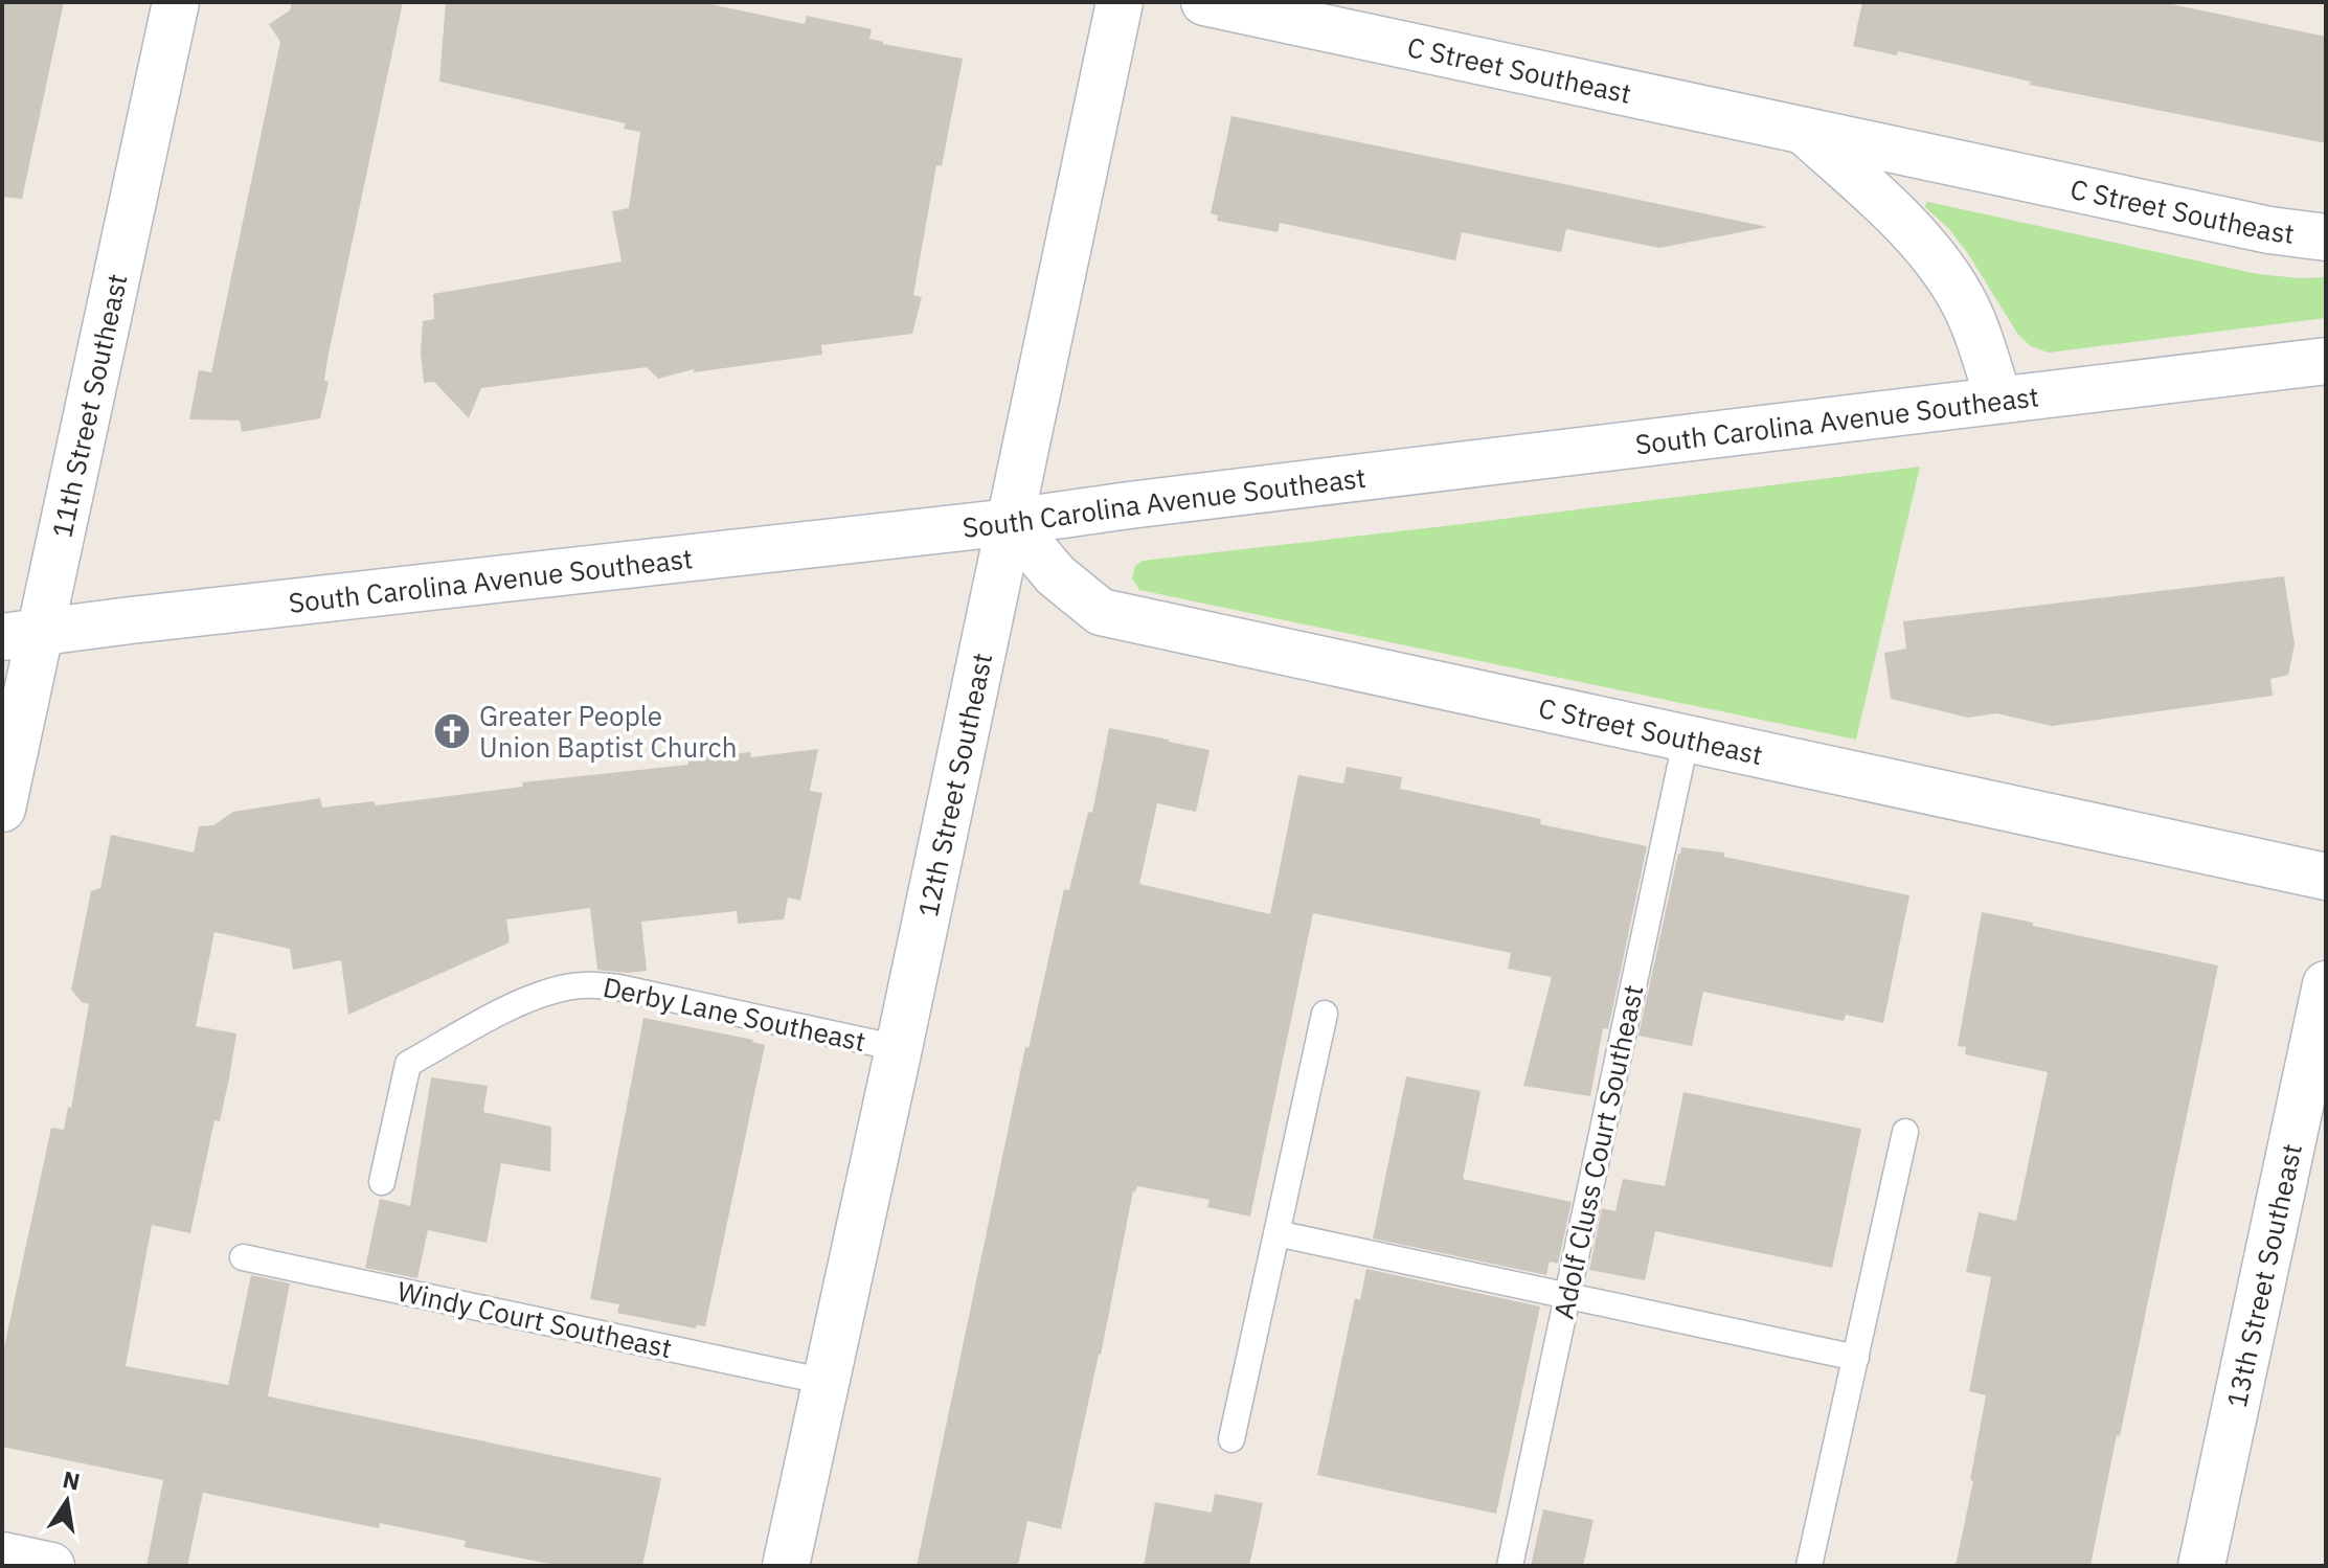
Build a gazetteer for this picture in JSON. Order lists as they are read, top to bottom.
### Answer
{
  "streets": {
    "street": [
      "C Street Southeast",
      "11th Street Southeast",
      "South Carolina Avenue Southeast",
      "12th Street Southeast",
      "13th Street Southeast"
    ],
    "lane": ["Derby Lane Southeast", "Adolf Cluss Court Southeast", "Windy Court Southeast"]
  },
  "crossings": [
    ["C Street Southeast", "South Carolina Avenue Southeast"],
    ["C Street Southeast", "12th Street Southeast"],
    ["C Street Southeast", "Adolf Cluss Court Southeast"],
    ["11th Street Southeast", "South Carolina Avenue Southeast"],
    ["South Carolina Avenue Southeast", "12th Street Southeast"],
    ["12th Street Southeast", "Derby Lane Southeast"],
    ["12th Street Southeast", "Windy Court Southeast"]
  ],
  "places": {
    "church": ["Greater People Union Baptist Church"]
  },
  "north": "top"
}
